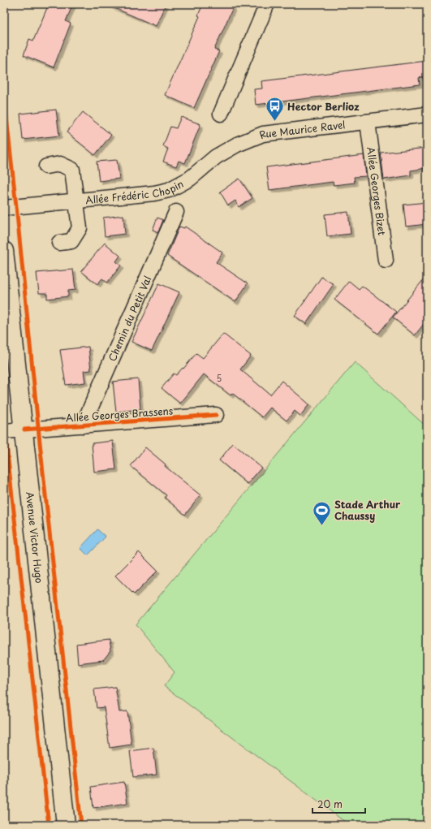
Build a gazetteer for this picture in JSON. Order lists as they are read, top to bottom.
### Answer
{
  "streets": {
    "main road": ["Avenue Victor Hugo"],
    "street": [
      "Rue Maurice Ravel",
      "Allée Frédéric Chopin",
      "Allée Georges Bizet",
      "Chemin du Petit Val",
      "Allée Georges Brassens"
    ]
  },
  "crossings": [
    ["Rue Maurice Ravel", "Allée Frédéric Chopin"],
    ["Rue Maurice Ravel", "Allée Georges Bizet"],
    ["Chemin du Petit Val", "Allée Georges Brassens"],
    ["Allée Georges Brassens", "Avenue Victor Hugo"]
  ],
  "places": {
    "bus stop": ["Hector Berlioz"],
    "sports": ["Stade Arthur Chaussy"]
  },
  "house_numbers": ["5"],
  "scale_bar": "20 m"
}
